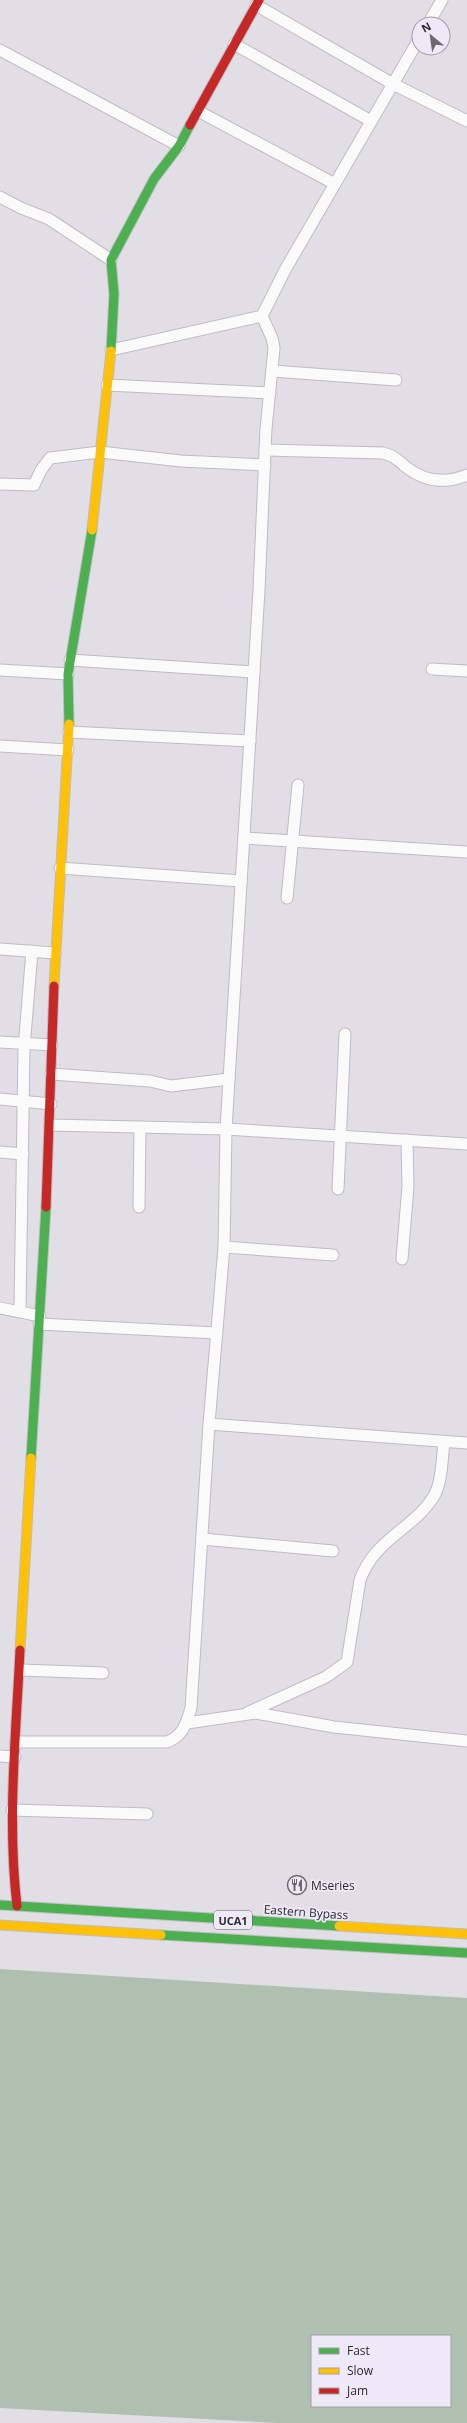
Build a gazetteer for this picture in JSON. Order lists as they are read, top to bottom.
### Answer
{
  "streets": {
    "street": ["Eastern Bypass", "UCA1"]
  },
  "places": {
    "restaurant": ["Mseries"]
  },
  "legend": ["Fast", "Slow", "Jam"],
  "north": "top left"
}
